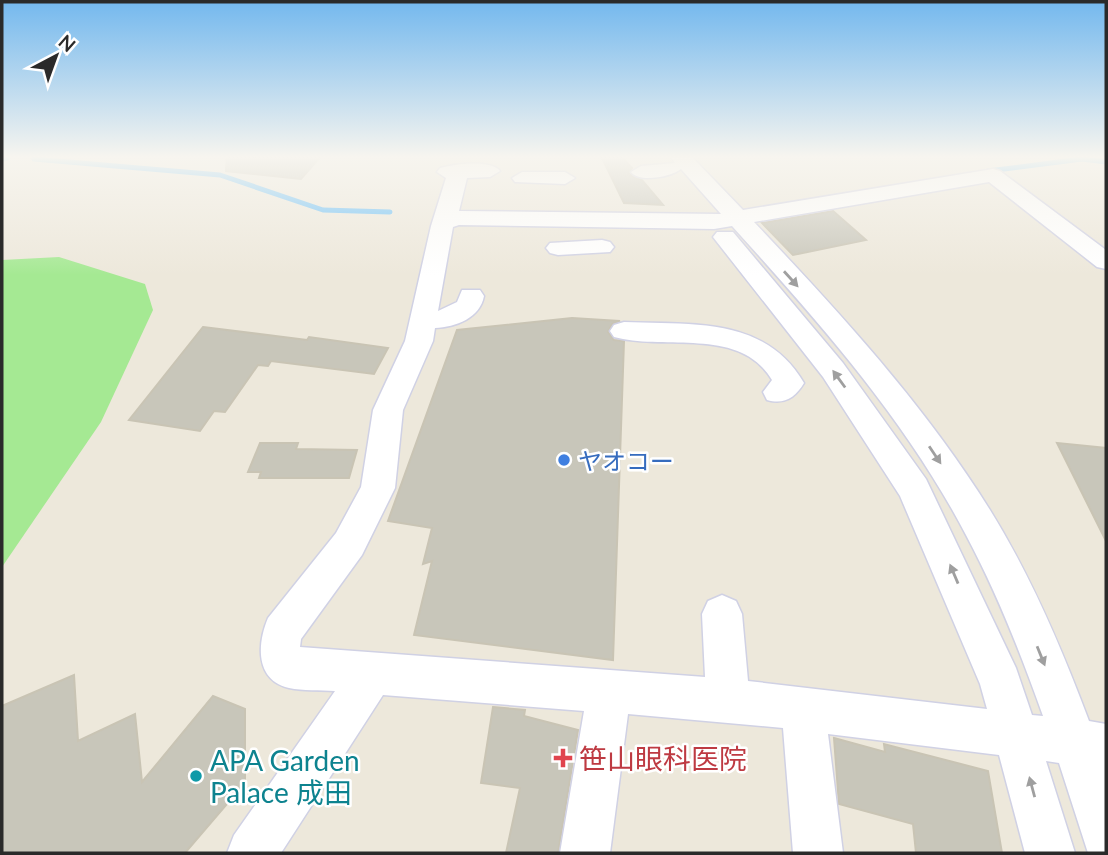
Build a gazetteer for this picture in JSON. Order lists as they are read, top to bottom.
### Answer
{
  "places": {
    "other": ["ヤオコー", "APA Garden Palace 成田"],
    "health": ["笹山眼科医院"]
  },
  "north": "top right"
}
